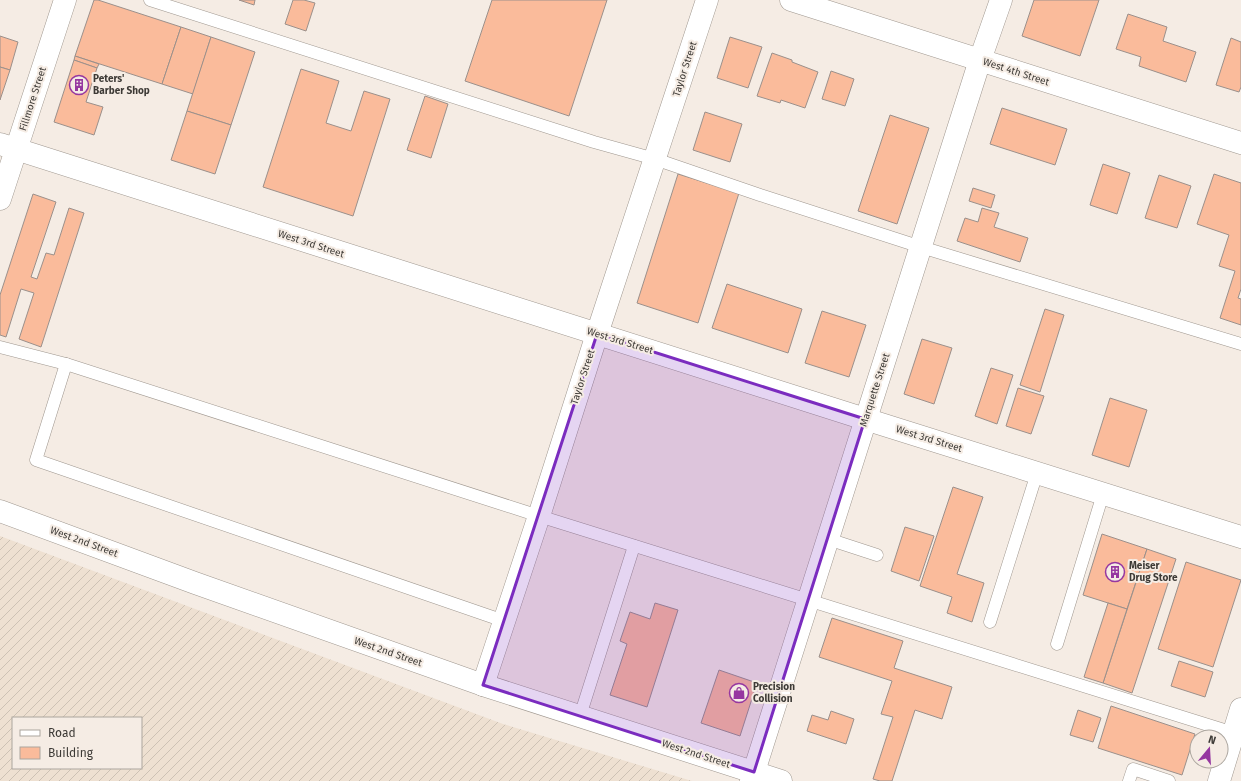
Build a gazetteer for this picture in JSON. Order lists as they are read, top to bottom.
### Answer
{
  "streets": {
    "street": [
      "Taylor Street",
      "West 4th Street",
      "Fillmore Street",
      "West 3rd Street",
      "Marquette Street",
      "West 2nd Street"
    ]
  },
  "crossings": [
    ["Taylor Street", "West 3rd Street"],
    ["Taylor Street", "West 2nd Street"],
    ["West 4th Street", "Marquette Street"],
    ["Fillmore Street", "West 3rd Street"],
    ["West 3rd Street", "Marquette Street"],
    ["Marquette Street", "West 2nd Street"]
  ],
  "places": {
    "building": ["Peters' Barber Shop", "Meiser Drug Store"],
    "shop": ["Precision Collision"]
  },
  "legend": ["Road", "Building"],
  "north": "top"
}
